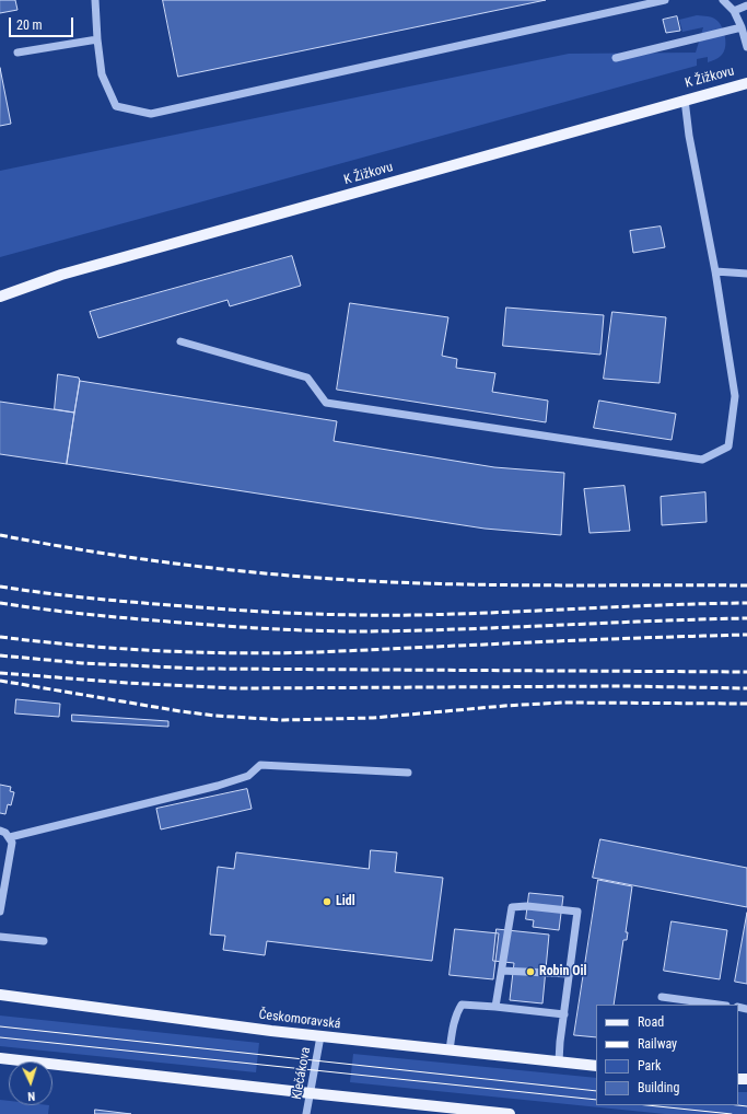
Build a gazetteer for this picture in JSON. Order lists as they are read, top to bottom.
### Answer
{
  "streets": {
    "main road": ["K Žižkovu", "Českomoravská"],
    "street": ["Klečákova"]
  },
  "crossings": [
    ["Českomoravská", "Klečákova"]
  ],
  "places": ["Lidl", "Robin Oil"],
  "legend": [
    "Road",
    "Railway",
    "Park",
    "Building"
  ],
  "scale_bar": "20 m",
  "north": "bottom"
}
